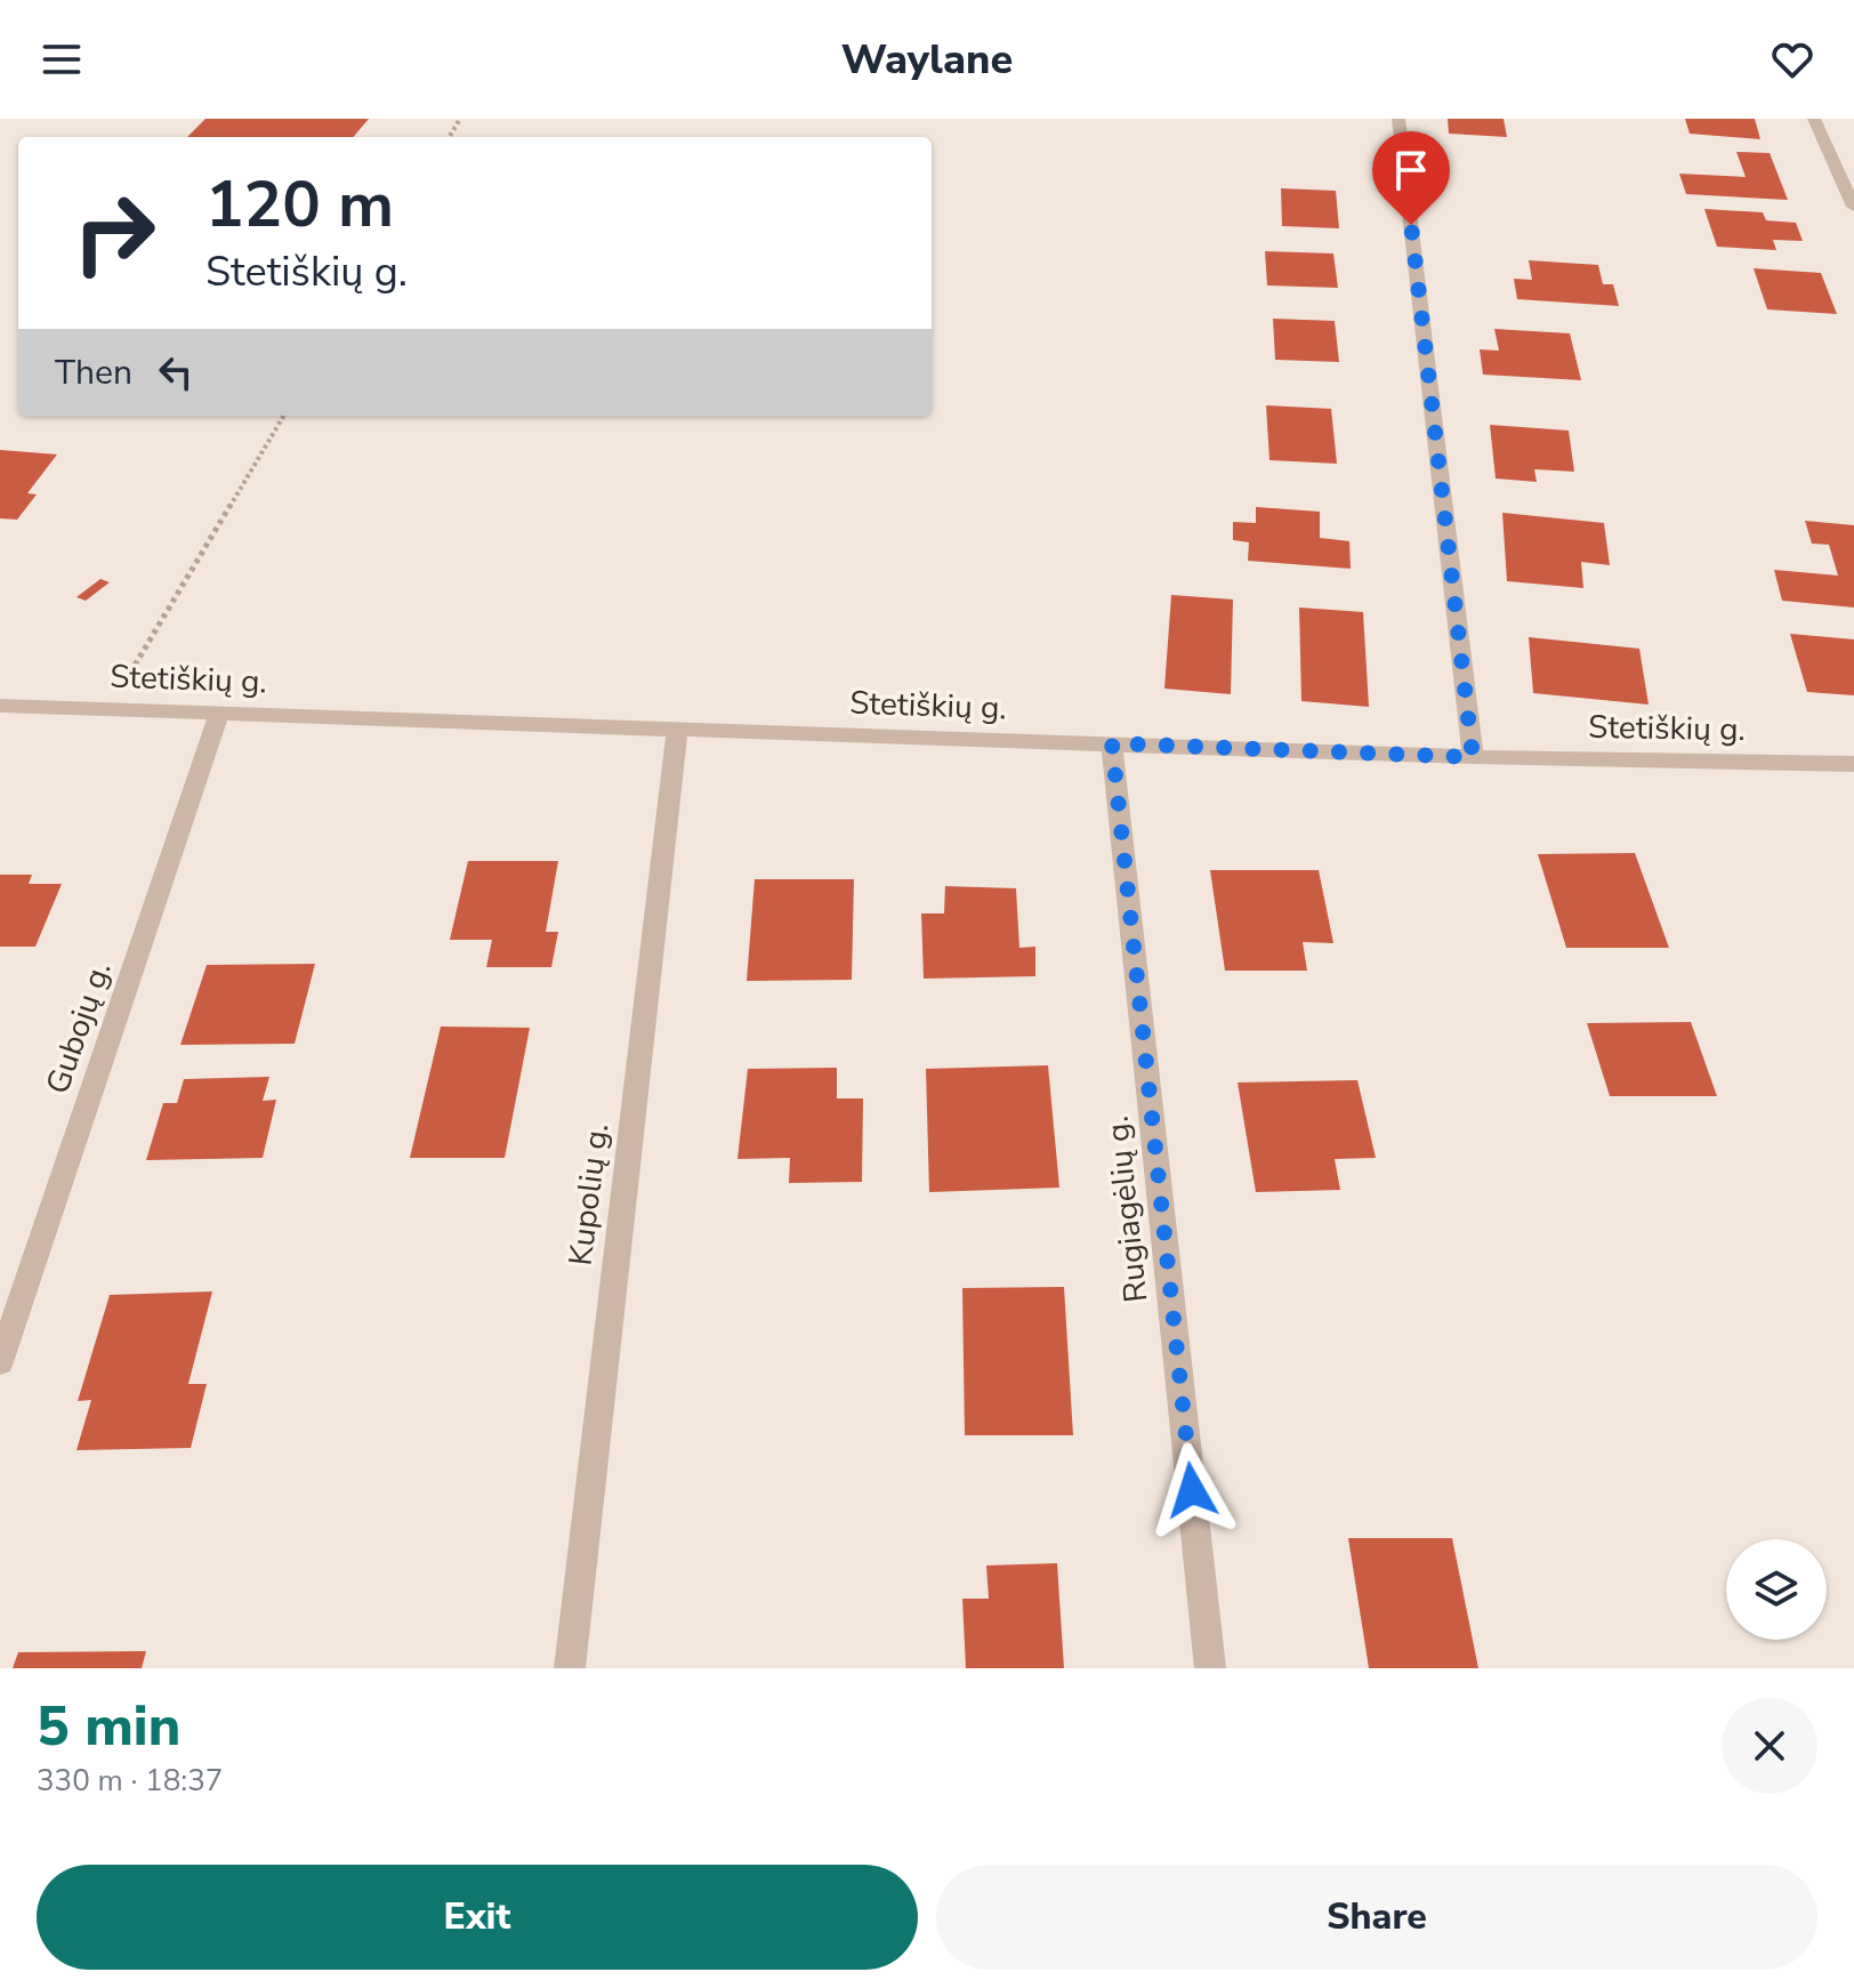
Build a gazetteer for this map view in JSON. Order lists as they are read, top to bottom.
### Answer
{
  "streets": {
    "street": [
      "Stetiškių g.",
      "Gubojų g.",
      "Kupolių g.",
      "Rugiagėlių g."
    ]
  },
  "crossings": [
    ["Stetiškių g.", "Gubojų g."],
    ["Stetiškių g.", "Kupolių g."],
    ["Stetiškių g.", "Rugiagėlių g."]
  ],
  "page": {
    "header": "Waylane",
    "turn": ["120 m", "Stetiškių g."],
    "then": "Then",
    "heading": ["5 min", "330 m · 18:37"],
    "buttons": ["Exit", "Share"]
  }
}
